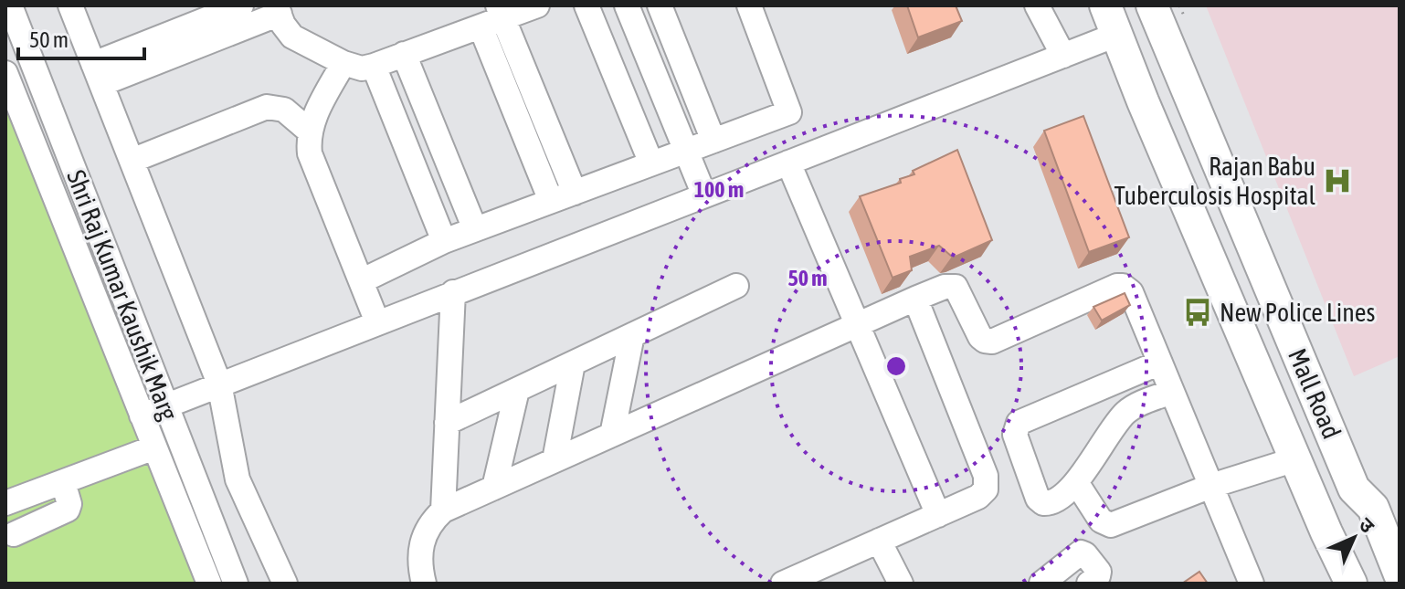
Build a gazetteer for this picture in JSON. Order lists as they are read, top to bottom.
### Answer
{
  "streets": {
    "main road": ["Mall Road"],
    "street": ["Shri Raj Kumar Kaushik Marg"]
  },
  "places": {
    "hospital": ["Rajan Babu Tuberculosis Hospital"],
    "bus stop": ["New Police Lines"]
  },
  "scale_bar": "50 m",
  "north": "top right",
  "rings": ["100 m", "50 m"]
}
